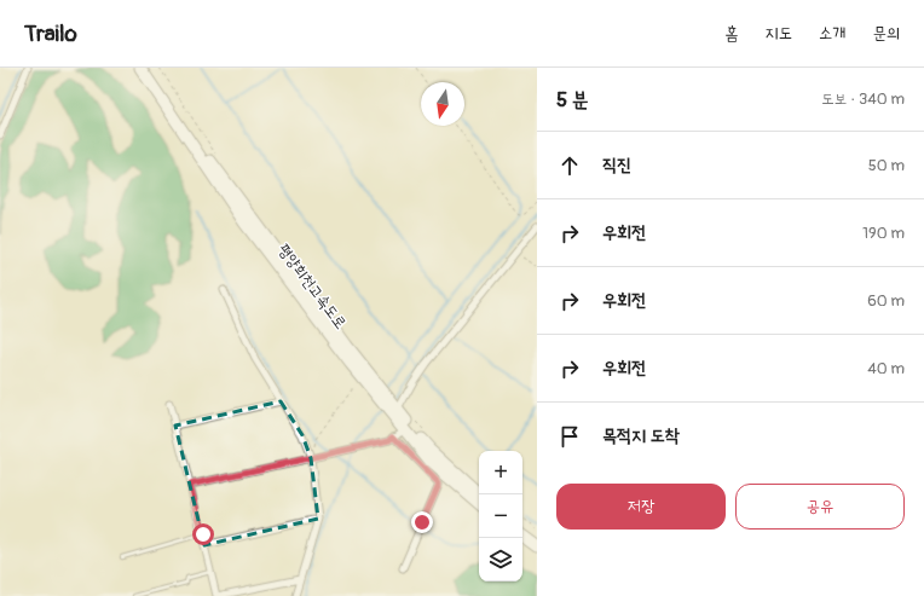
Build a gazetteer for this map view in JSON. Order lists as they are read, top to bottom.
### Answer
{
  "streets": {
    "highway": ["평양희천고속도로"]
  },
  "north": "bottom",
  "page": {
    "header": "Trailo",
    "nav": [
      "홈",
      "지도",
      "소개",
      "문의"
    ],
    "heading": ["5 분", "도보 · 340 m"],
    "list": [
      ["직진", "50 m"],
      ["우회전", "190 m"],
      ["우회전", "60 m"],
      ["우회전", "40 m"],
      "목적지 도착"
    ],
    "map_buttons": ["+", "−"],
    "buttons": ["저장", "공유"]
  }
}
